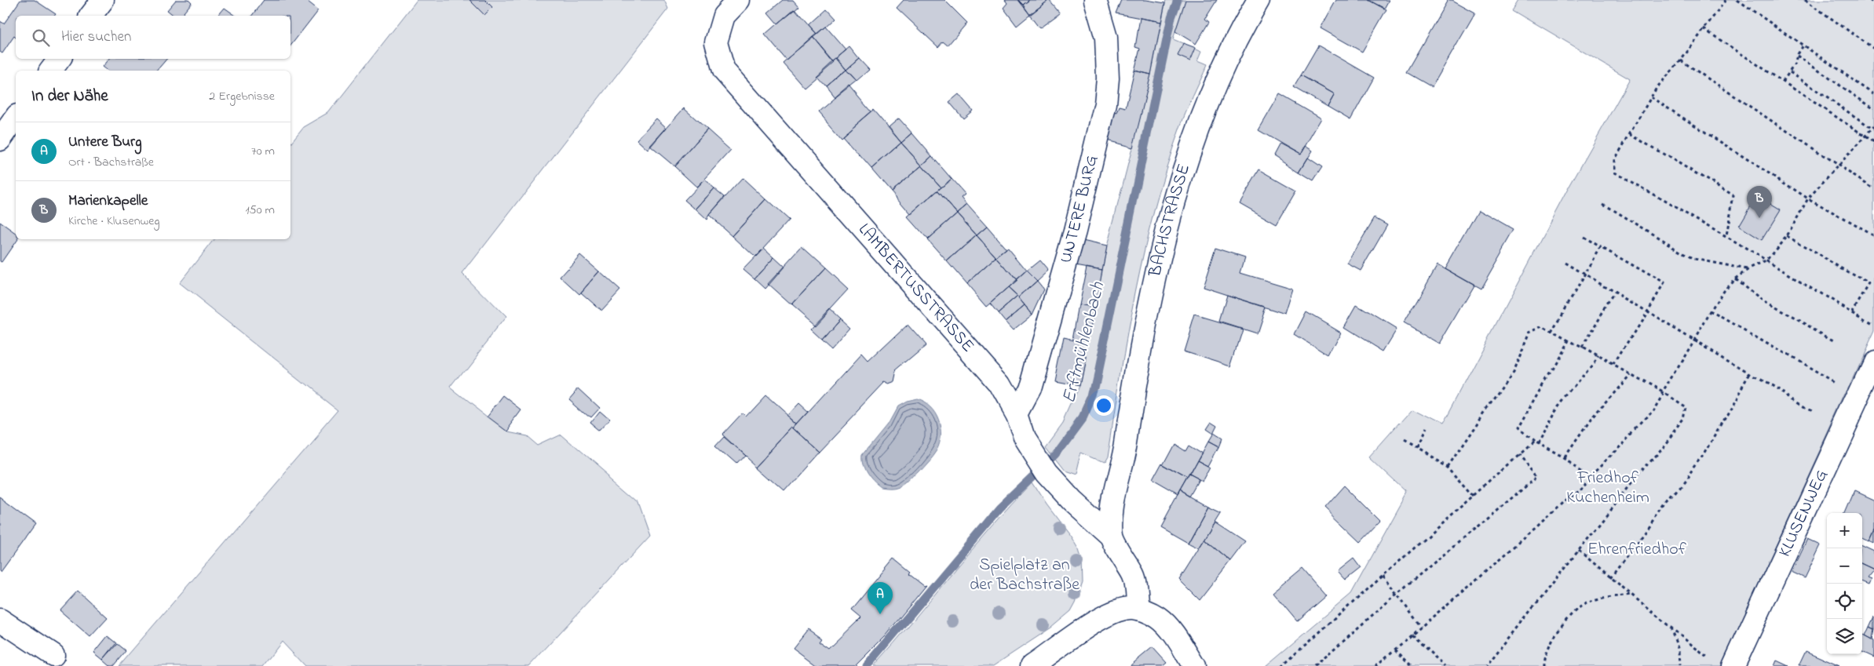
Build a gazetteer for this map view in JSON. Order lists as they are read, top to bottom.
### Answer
{
  "streets": {
    "street": [
      "UNTERE BURG",
      "BACHSTRASSE",
      "LAMBERTUSSTRASSE",
      "KLUSENWEG"
    ]
  },
  "crossings": [
    ["UNTERE BURG", "LAMBERTUSSTRASSE"],
    ["BACHSTRASSE", "LAMBERTUSSTRASSE"]
  ],
  "water": ["Erftmühlenbach"],
  "parks": ["Friedhof Kuchenheim", "Ehrenfriedhof", "Spielplatz an der Bachstraße"],
  "page": {
    "search": "Hier suchen",
    "heading": ["In der Nähe", "2 Ergebnisse"],
    "list": [
      {
        "mark": "A",
        "name": "Untere Burg",
        "note": "Ort · Bachstraße",
        "value": "70 m"
      },
      {
        "mark": "B",
        "name": "Marienkapelle",
        "note": "Kirche · Klusenweg",
        "value": "150 m"
      }
    ],
    "pins": ["B", "A"],
    "map_buttons": ["+", "−"]
  }
}
